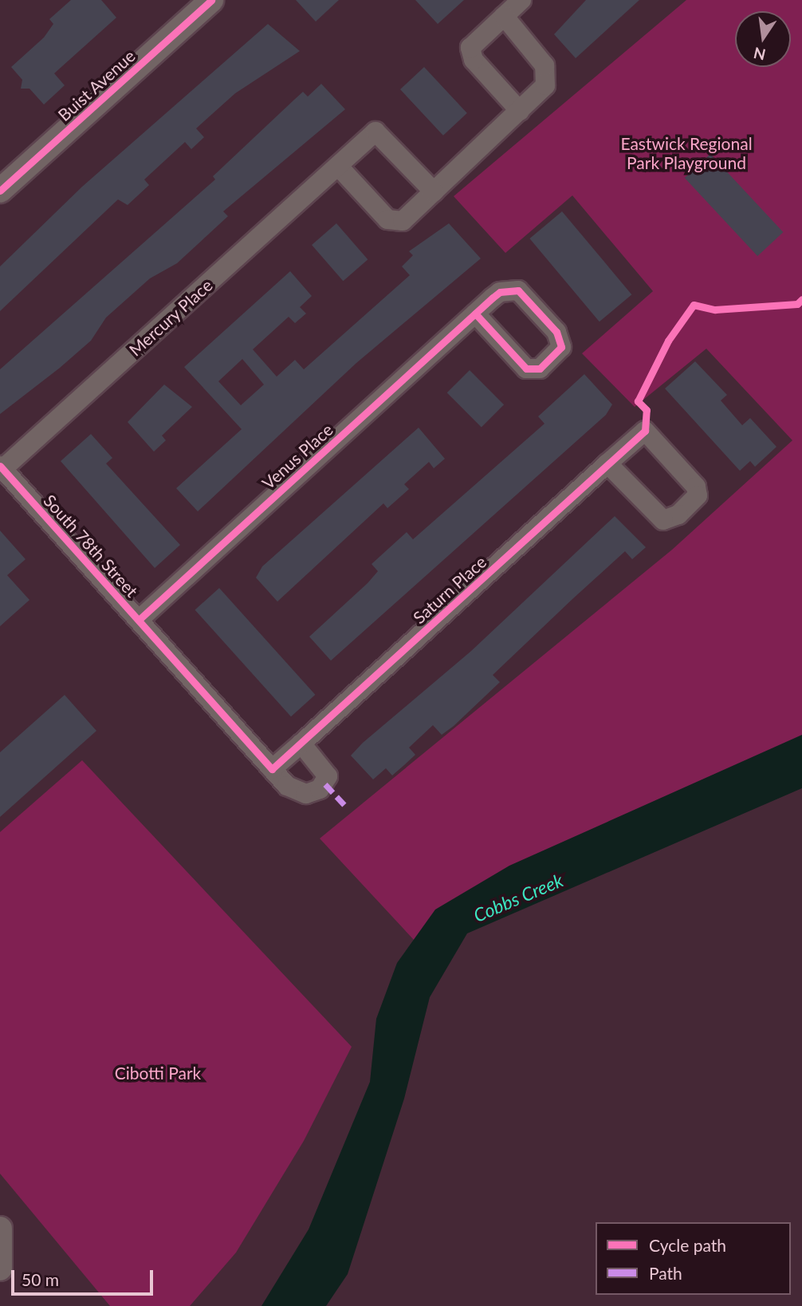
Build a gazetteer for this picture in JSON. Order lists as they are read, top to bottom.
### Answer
{
  "streets": {
    "street": [
      "Buist Avenue",
      "Mercury Place",
      "Venus Place",
      "South 78th Street",
      "Saturn Place"
    ]
  },
  "crossings": [
    ["Mercury Place", "South 78th Street"],
    ["Venus Place", "South 78th Street"],
    ["South 78th Street", "Saturn Place"]
  ],
  "water": ["Cobbs Creek"],
  "parks": ["Eastwick Regional Park Playground", "Cibotti Park"],
  "legend": ["Cycle path", "Path"],
  "scale_bar": "50 m",
  "north": "bottom"
}
